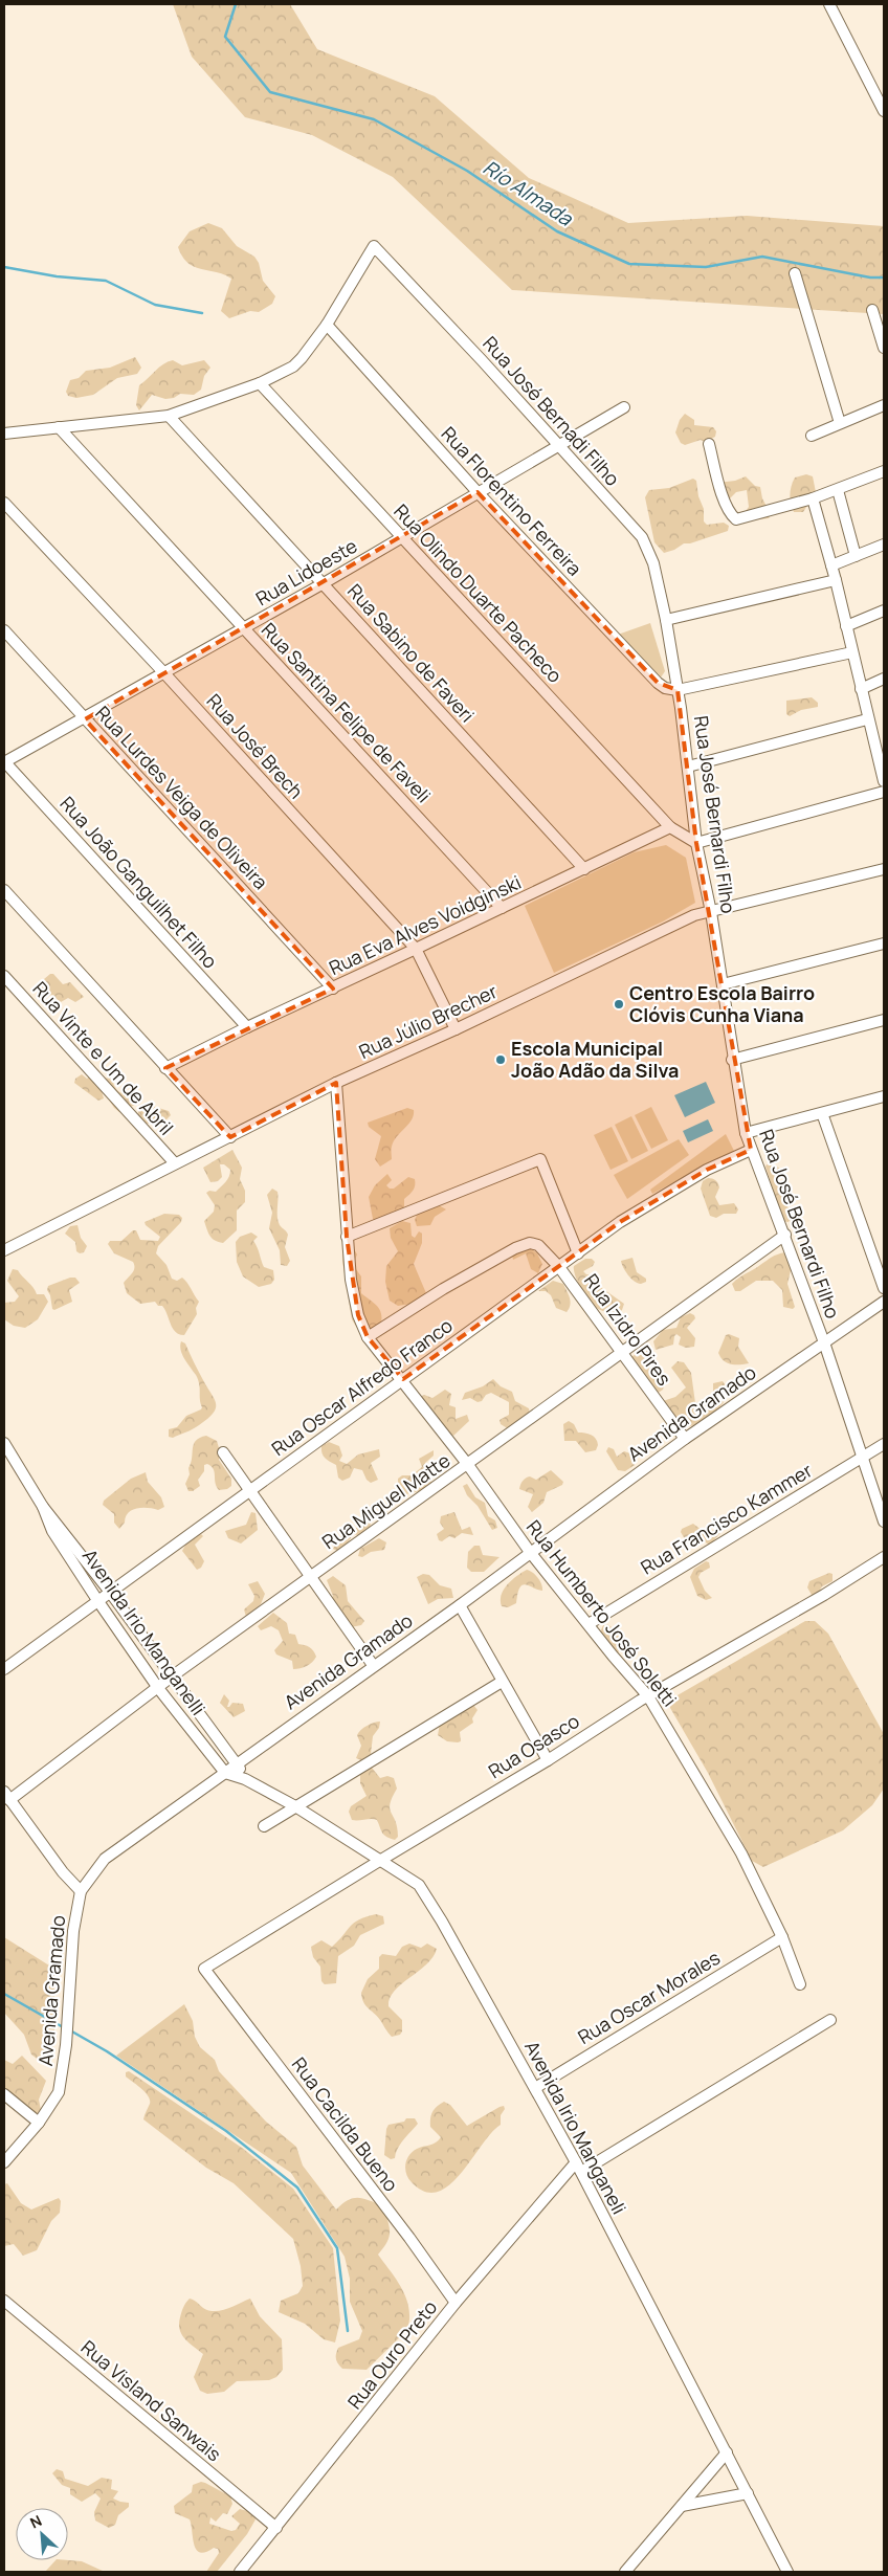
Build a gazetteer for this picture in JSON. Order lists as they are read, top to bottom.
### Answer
{
  "streets": {
    "street": [
      "Rua José Bernadi Filho",
      "Rua Florentino Ferreira",
      "Rua Lidoeste",
      "Rua Olindo Duarte Pacheco",
      "Rua Sabino de Faveri",
      "Rua Santina Felipe de Faveli",
      "Rua José Brech",
      "Rua Lurdes Veiga de Oliveira",
      "Rua José Bernardi Filho",
      "Rua João Ganguilhet Filho",
      "Rua Eva Alves Voidginski",
      "Rua Júlio Brecher",
      "Rua Vinte e Um de Abril",
      "Rua Izidro Pires",
      "Rua Oscar Alfredo Franco",
      "Avenida Gramado",
      "Rua Miguel Matte",
      "Rua Francisco Kammer",
      "Rua Humberto José Soletti",
      "Avenida Irio Manganelli",
      "Rua Osasco",
      "Rua Oscar Morales",
      "Rua Cacilda Bueno",
      "Avenida Irio Manganeli",
      "Rua Ouro Preto",
      "Rua Visland Sanwais"
    ]
  },
  "crossings": [
    ["Rua José Bernadi Filho", "Rua Florentino Ferreira"],
    ["Rua José Bernadi Filho", "Rua Lidoeste"],
    ["Rua José Bernadi Filho", "Rua José Bernardi Filho"],
    ["Rua Florentino Ferreira", "Rua Lidoeste"],
    ["Rua Florentino Ferreira", "Rua José Bernardi Filho"],
    ["Rua Lidoeste", "Rua Olindo Duarte Pacheco"],
    ["Rua Lidoeste", "Rua Sabino de Faveri"],
    ["Rua Lidoeste", "Rua Santina Felipe de Faveli"],
    ["Rua Lidoeste", "Rua José Brech"],
    ["Rua Lidoeste", "Rua Lurdes Veiga de Oliveira"],
    ["Rua Lidoeste", "Rua João Ganguilhet Filho"],
    ["Rua Olindo Duarte Pacheco", "Rua Eva Alves Voidginski"],
    ["Rua Sabino de Faveri", "Rua Eva Alves Voidginski"],
    ["Rua Santina Felipe de Faveli", "Rua Eva Alves Voidginski"],
    ["Rua José Brech", "Rua Eva Alves Voidginski"],
    ["Rua José Brech", "Rua Júlio Brecher"],
    ["Rua Lurdes Veiga de Oliveira", "Rua Eva Alves Voidginski"],
    ["Rua José Bernardi Filho", "Rua Júlio Brecher"],
    ["Rua José Bernardi Filho", "Rua Oscar Alfredo Franco"],
    ["Rua José Bernardi Filho", "Avenida Gramado"],
    ["Rua José Bernardi Filho", "Rua Miguel Matte"],
    ["Rua José Bernardi Filho", "Rua Francisco Kammer"],
    ["Rua João Ganguilhet Filho", "Rua Eva Alves Voidginski"],
    ["Rua Júlio Brecher", "Rua Vinte e Um de Abril"],
    ["Rua Júlio Brecher", "Rua Humberto José Soletti"],
    ["Rua Izidro Pires", "Rua Oscar Alfredo Franco"],
    ["Rua Izidro Pires", "Avenida Gramado"],
    ["Rua Izidro Pires", "Rua Miguel Matte"],
    ["Rua Izidro Pires", "Rua Humberto José Soletti"],
    ["Rua Oscar Alfredo Franco", "Rua Humberto José Soletti"],
    ["Rua Oscar Alfredo Franco", "Avenida Irio Manganelli"],
    ["Avenida Gramado", "Rua Humberto José Soletti"],
    ["Avenida Gramado", "Avenida Irio Manganelli"],
    ["Avenida Gramado", "Avenida Irio Manganeli"],
    ["Rua Miguel Matte", "Rua Humberto José Soletti"],
    ["Rua Miguel Matte", "Avenida Irio Manganelli"],
    ["Rua Francisco Kammer", "Rua Humberto José Soletti"],
    ["Rua Humberto José Soletti", "Rua Osasco"],
    ["Rua Humberto José Soletti", "Rua Oscar Morales"],
    ["Avenida Irio Manganelli", "Avenida Irio Manganeli"],
    ["Rua Osasco", "Rua Cacilda Bueno"],
    ["Rua Osasco", "Avenida Irio Manganeli"],
    ["Rua Oscar Morales", "Avenida Irio Manganeli"],
    ["Rua Cacilda Bueno", "Rua Ouro Preto"],
    ["Avenida Irio Manganeli", "Rua Ouro Preto"],
    ["Rua Ouro Preto", "Rua Visland Sanwais"]
  ],
  "water": ["Río Almada"],
  "places": ["Centro Escola Bairro Clóvis Cunha Viana", "Escola Municipal João Adão da Silva"],
  "north": "top left"
}
